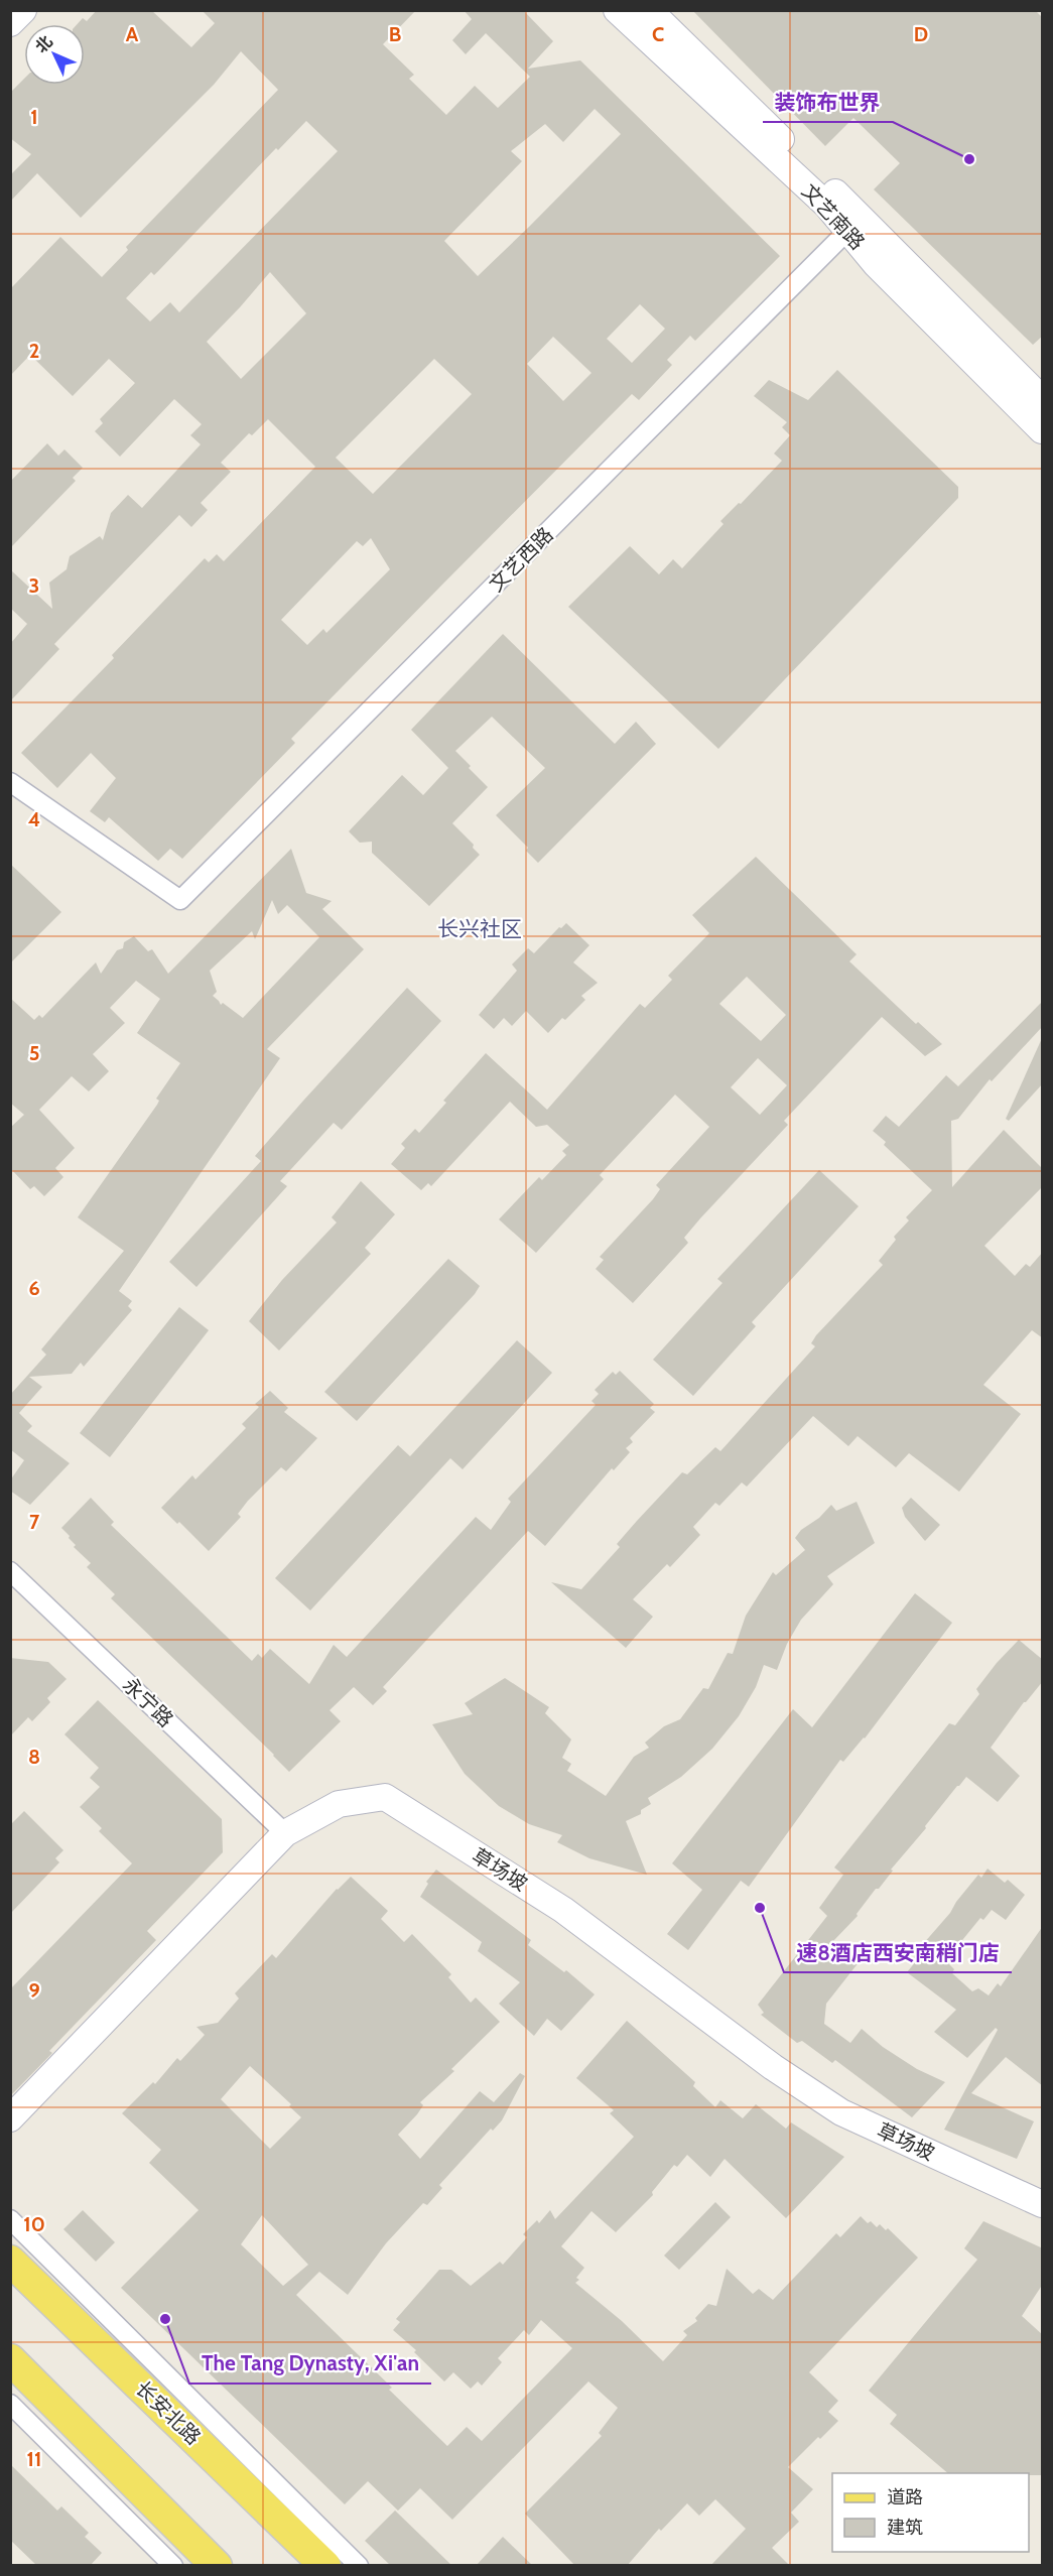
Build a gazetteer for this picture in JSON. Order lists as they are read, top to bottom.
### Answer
{
  "streets": {
    "main road": ["长安北路"],
    "street": [
      "文艺南路",
      "文艺西路",
      "永宁路",
      "草场坡"
    ]
  },
  "crossings": [
    ["文艺南路", "文艺西路"],
    ["永宁路", "草场坡"]
  ],
  "districts": ["长兴社区"],
  "places": ["装饰布世界", "速8酒店西安南稍门店", "The Tang Dynasty, Xi'an"],
  "legend": ["道路", "建筑"],
  "north": "top left",
  "grid": {
    "columns": [
      "A",
      "B",
      "C",
      "D"
    ],
    "rows": [
      "1",
      "2",
      "3",
      "4",
      "5",
      "6",
      "7",
      "8",
      "9",
      "10",
      "11"
    ]
  }
}
